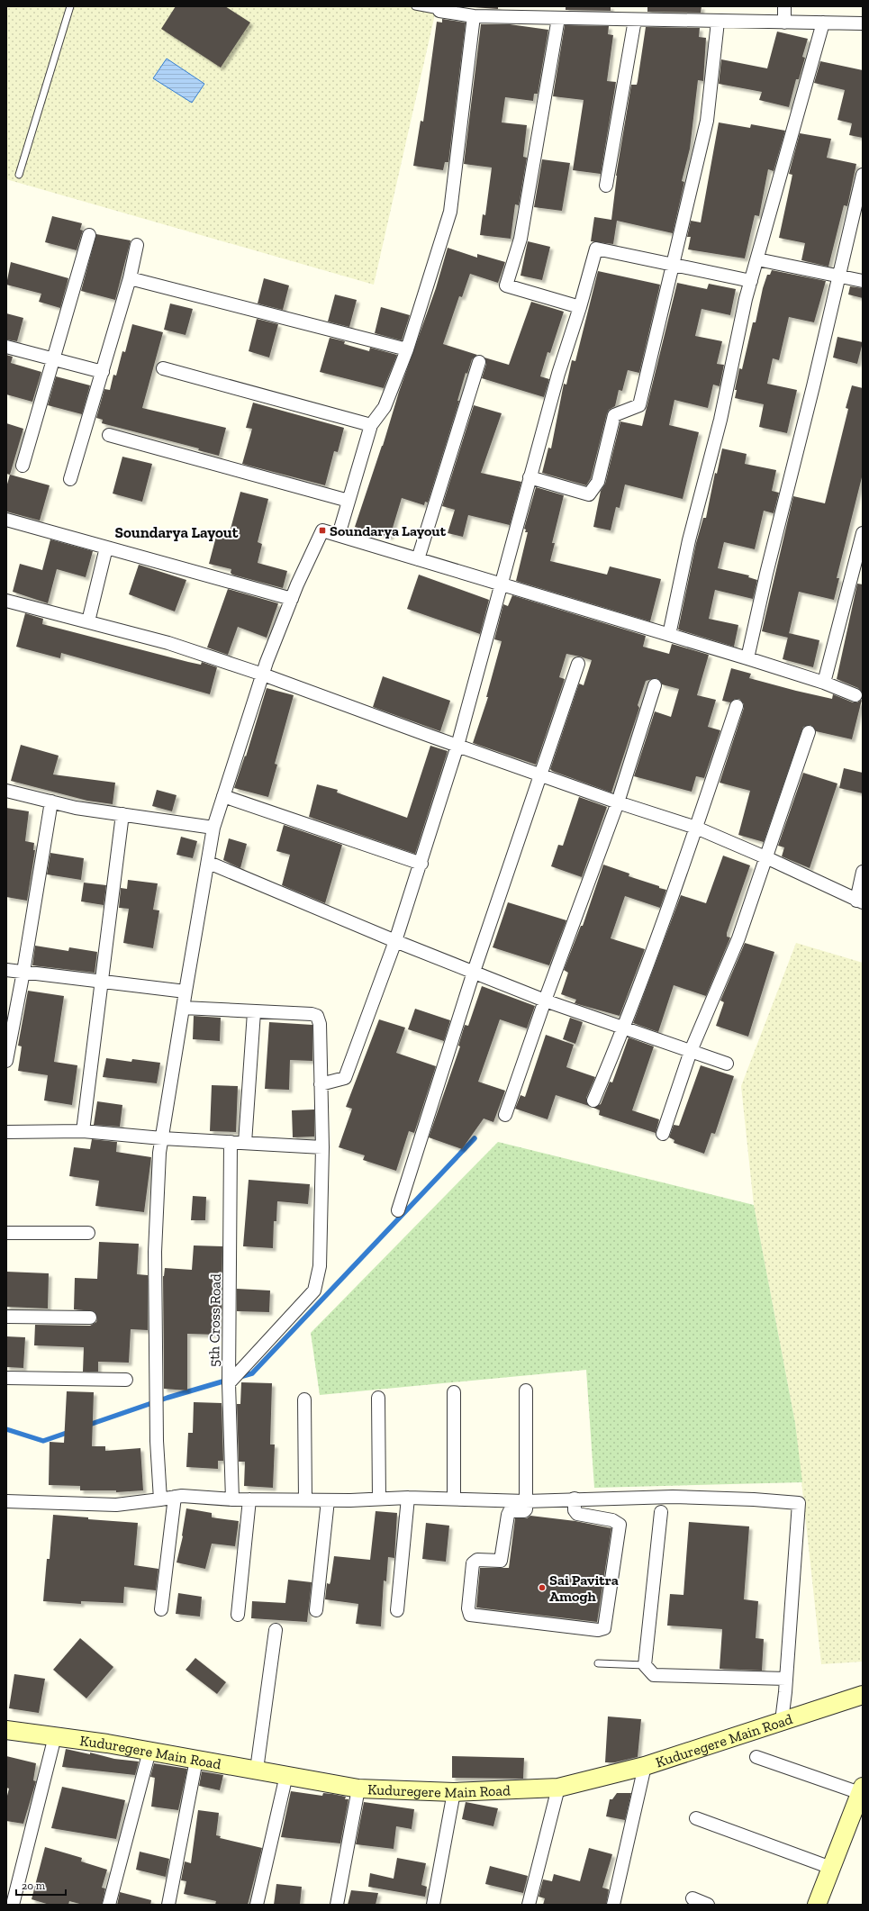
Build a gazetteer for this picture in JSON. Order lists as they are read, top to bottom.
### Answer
{
  "streets": {
    "street": ["5th Cross Road", "Kuduregere Main Road"]
  },
  "districts": ["Soundarya Layout"],
  "places": {
    "transit": ["Soundarya Layout"],
    "other": ["Sai Pavitra Amogh"]
  },
  "scale_bar": "20 m"
}
